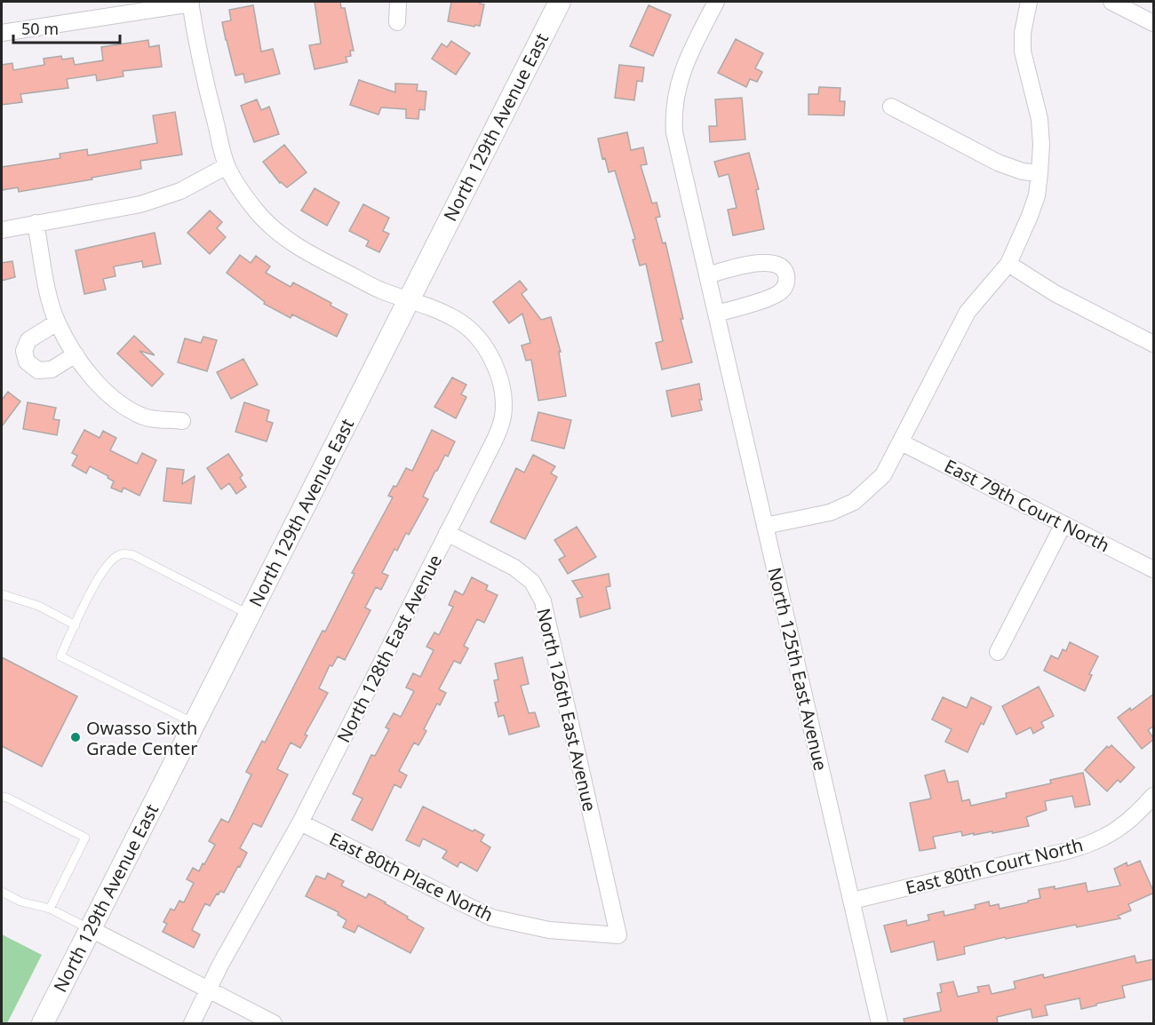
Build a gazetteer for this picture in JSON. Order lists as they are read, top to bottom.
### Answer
{
  "streets": {
    "main road": ["North 129th Avenue East"],
    "street": [
      "East 79th Court North",
      "North 128th East Avenue",
      "North 125th East Avenue",
      "North 126th East Avenue",
      "East 80th Court North",
      "East 80th Place North"
    ]
  },
  "crossings": [
    ["North 129th Avenue East", "North 128th East Avenue"],
    ["North 128th East Avenue", "North 126th East Avenue"],
    ["North 128th East Avenue", "East 80th Place North"],
    ["North 125th East Avenue", "East 80th Court North"],
    ["North 126th East Avenue", "East 80th Place North"]
  ],
  "places": ["Owasso Sixth Grade Center"],
  "scale_bar": "50 m"
}
